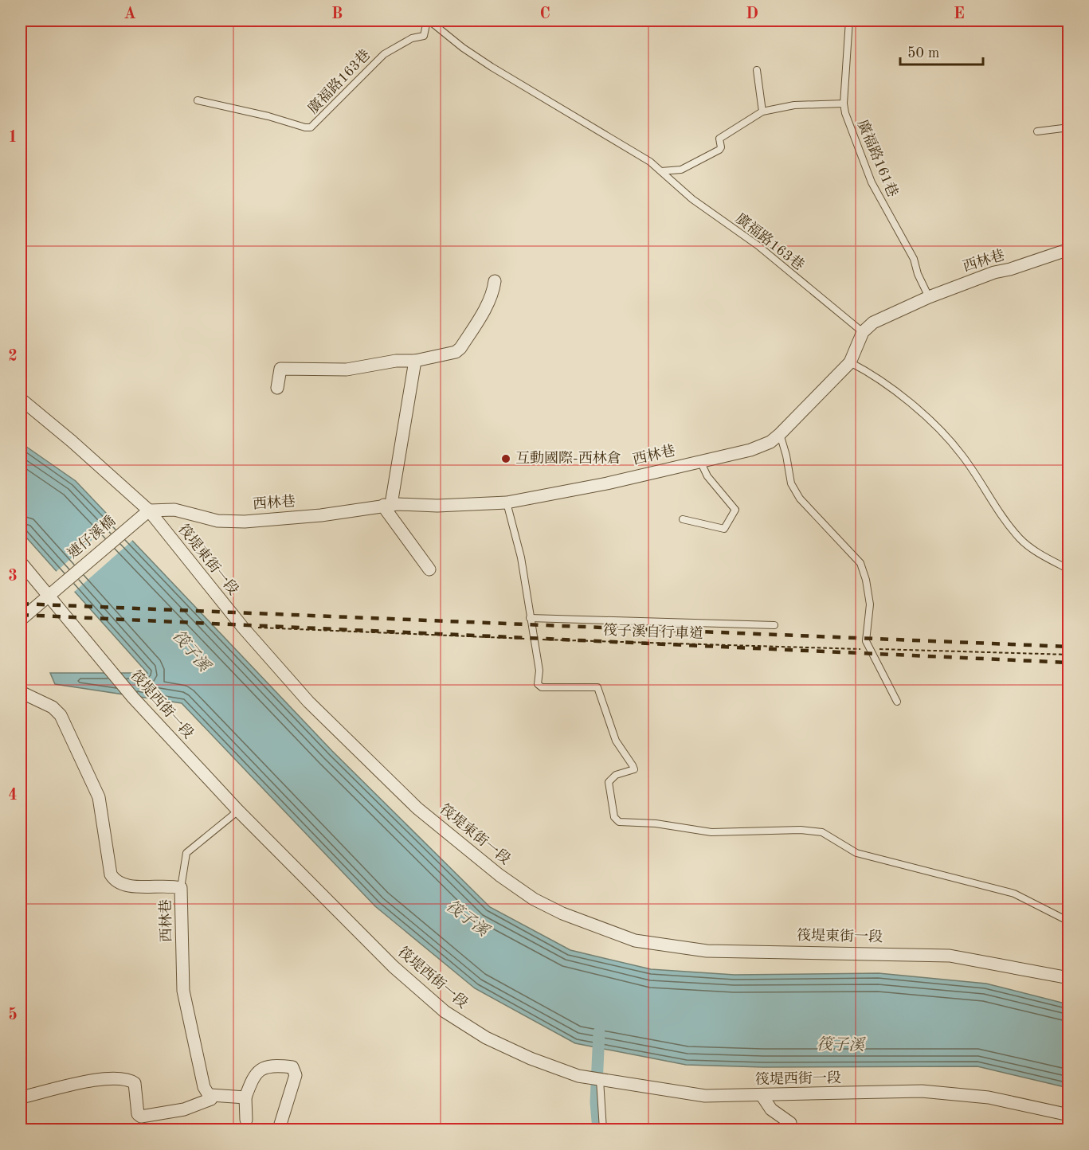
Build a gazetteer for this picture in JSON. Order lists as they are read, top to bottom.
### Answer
{
  "streets": {
    "street": [
      "西林巷",
      "連仔溪橋",
      "筏堤東街一段",
      "筏堤西街一段"
    ],
    "lane": ["廣福路163巷", "廣福路161巷"],
    "path": ["筏子溪自行車道"]
  },
  "crossings": [
    ["廣福路163巷", "西林巷"],
    ["廣福路161巷", "西林巷"],
    ["西林巷", "連仔溪橋"],
    ["西林巷", "筏堤東街一段"],
    ["連仔溪橋", "筏堤東街一段"],
    ["連仔溪橋", "筏堤西街一段"],
    ["筏堤東街一段", "筏子溪自行車道"]
  ],
  "water": ["筏子溪"],
  "places": ["互動國際-西林倉"],
  "scale_bar": "50 m",
  "grid": {
    "columns": [
      "A",
      "B",
      "C",
      "D",
      "E"
    ],
    "rows": [
      "1",
      "2",
      "3",
      "4",
      "5"
    ]
  }
}
